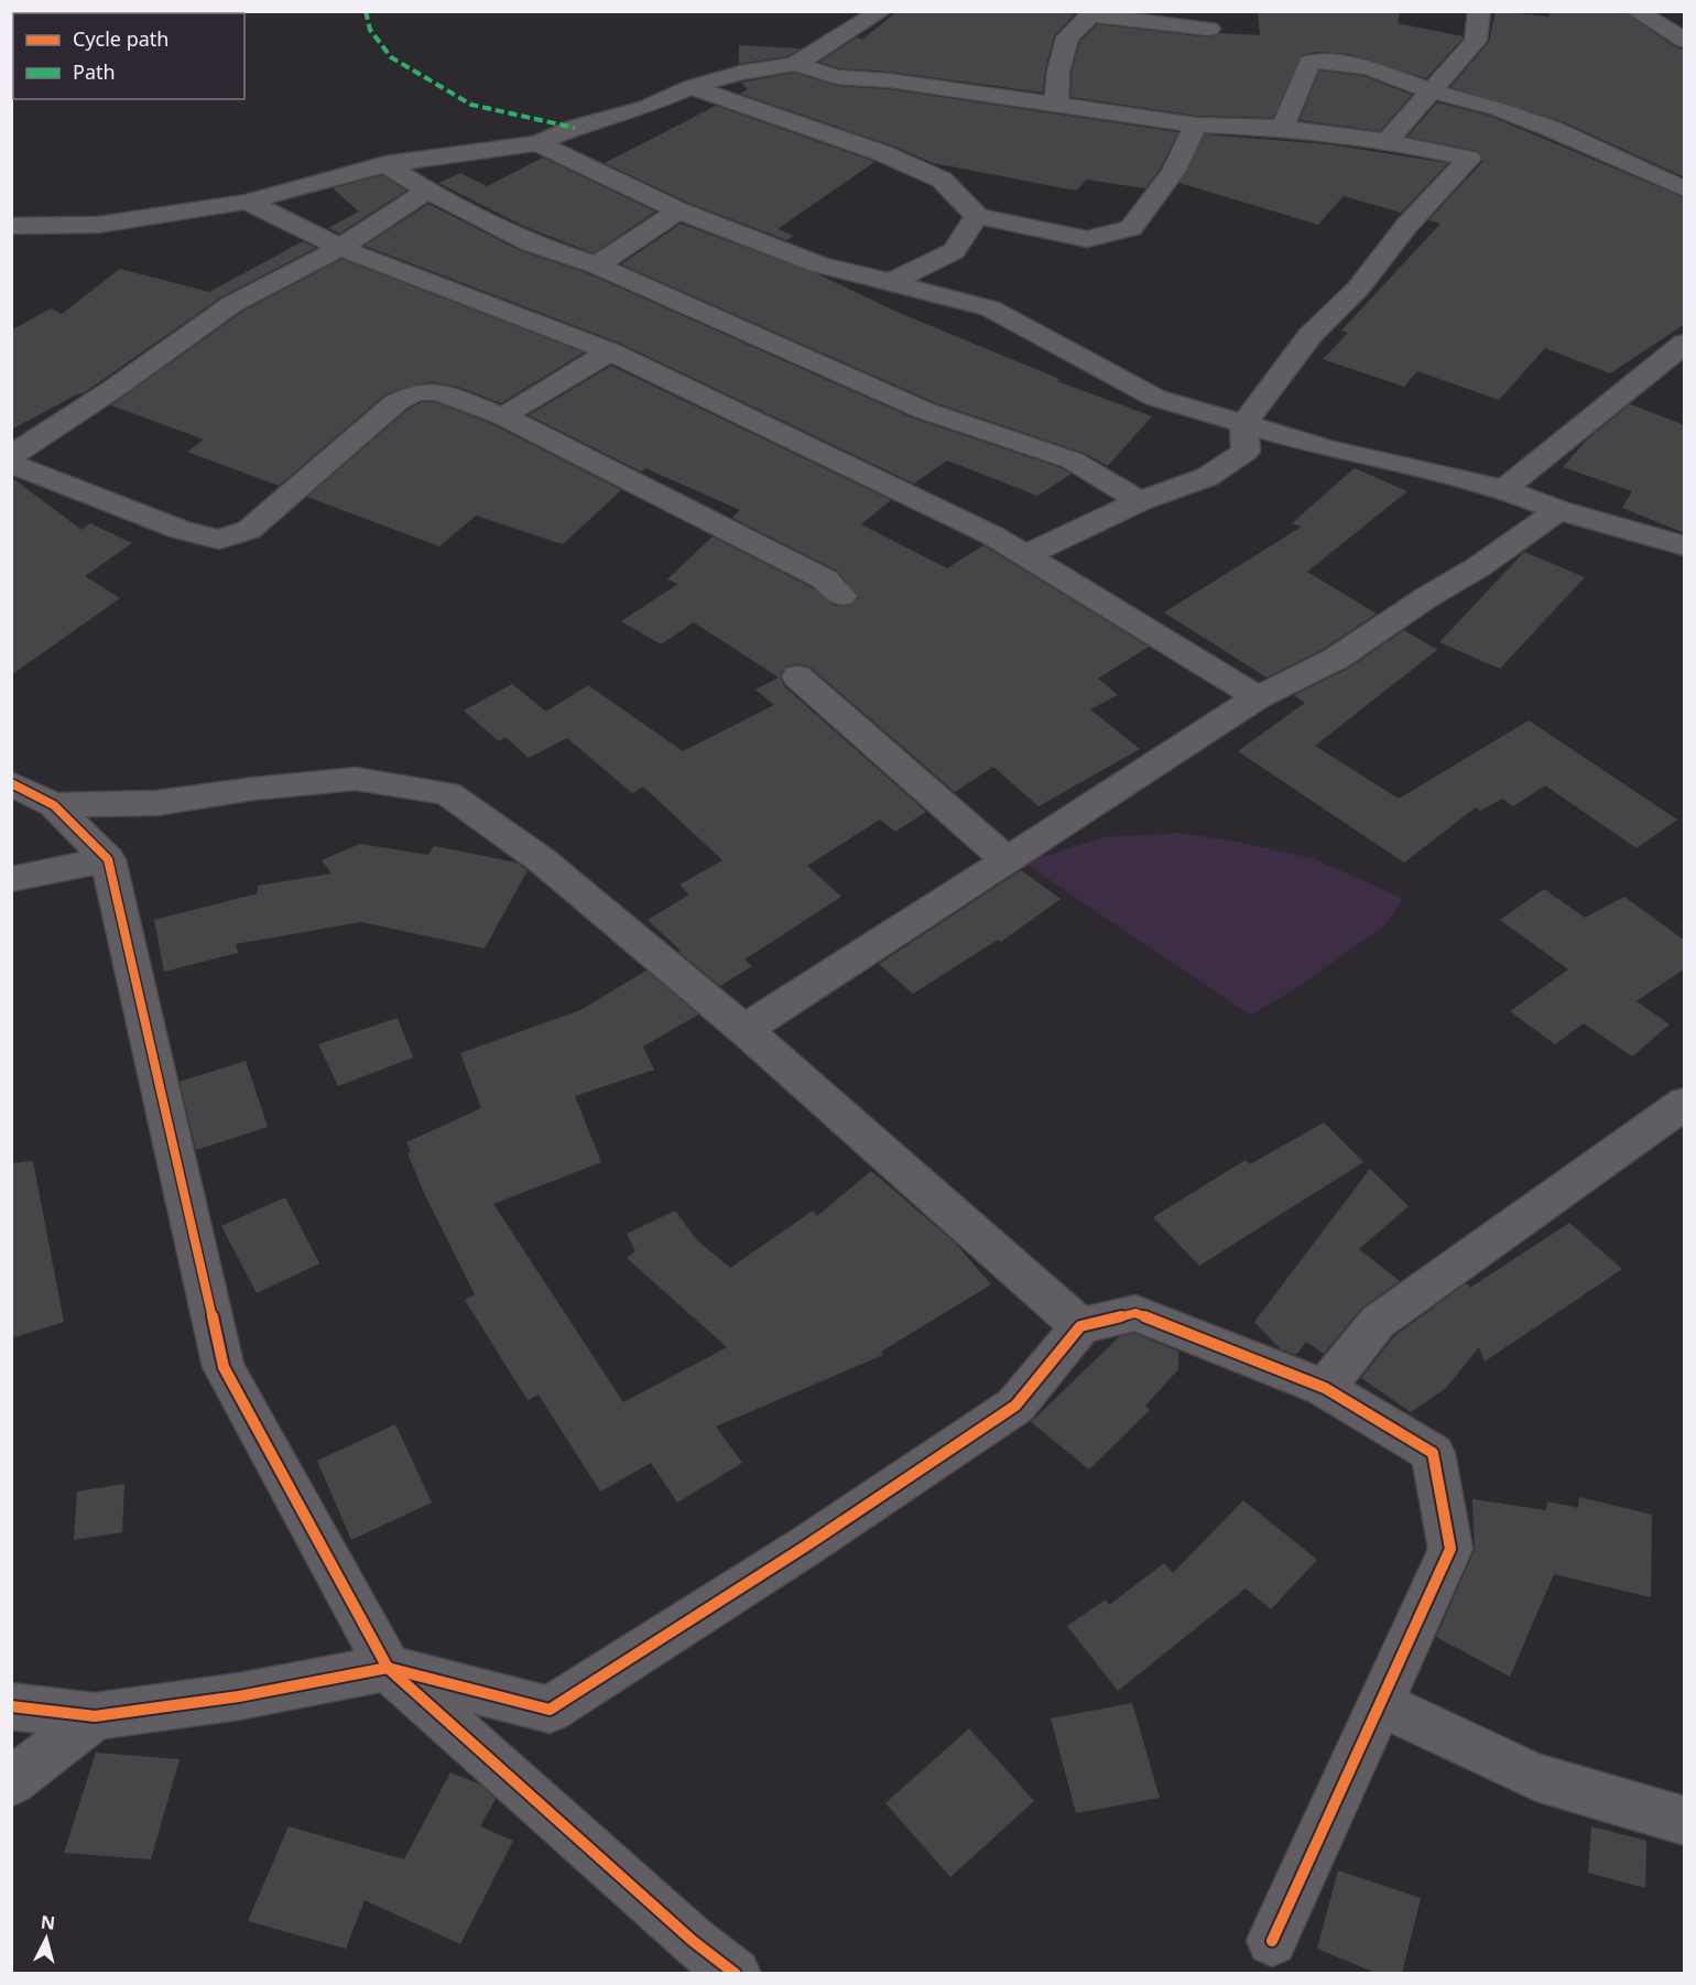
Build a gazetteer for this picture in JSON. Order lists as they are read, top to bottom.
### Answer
{
  "legend": ["Cycle path", "Path"],
  "north": "top"
}
